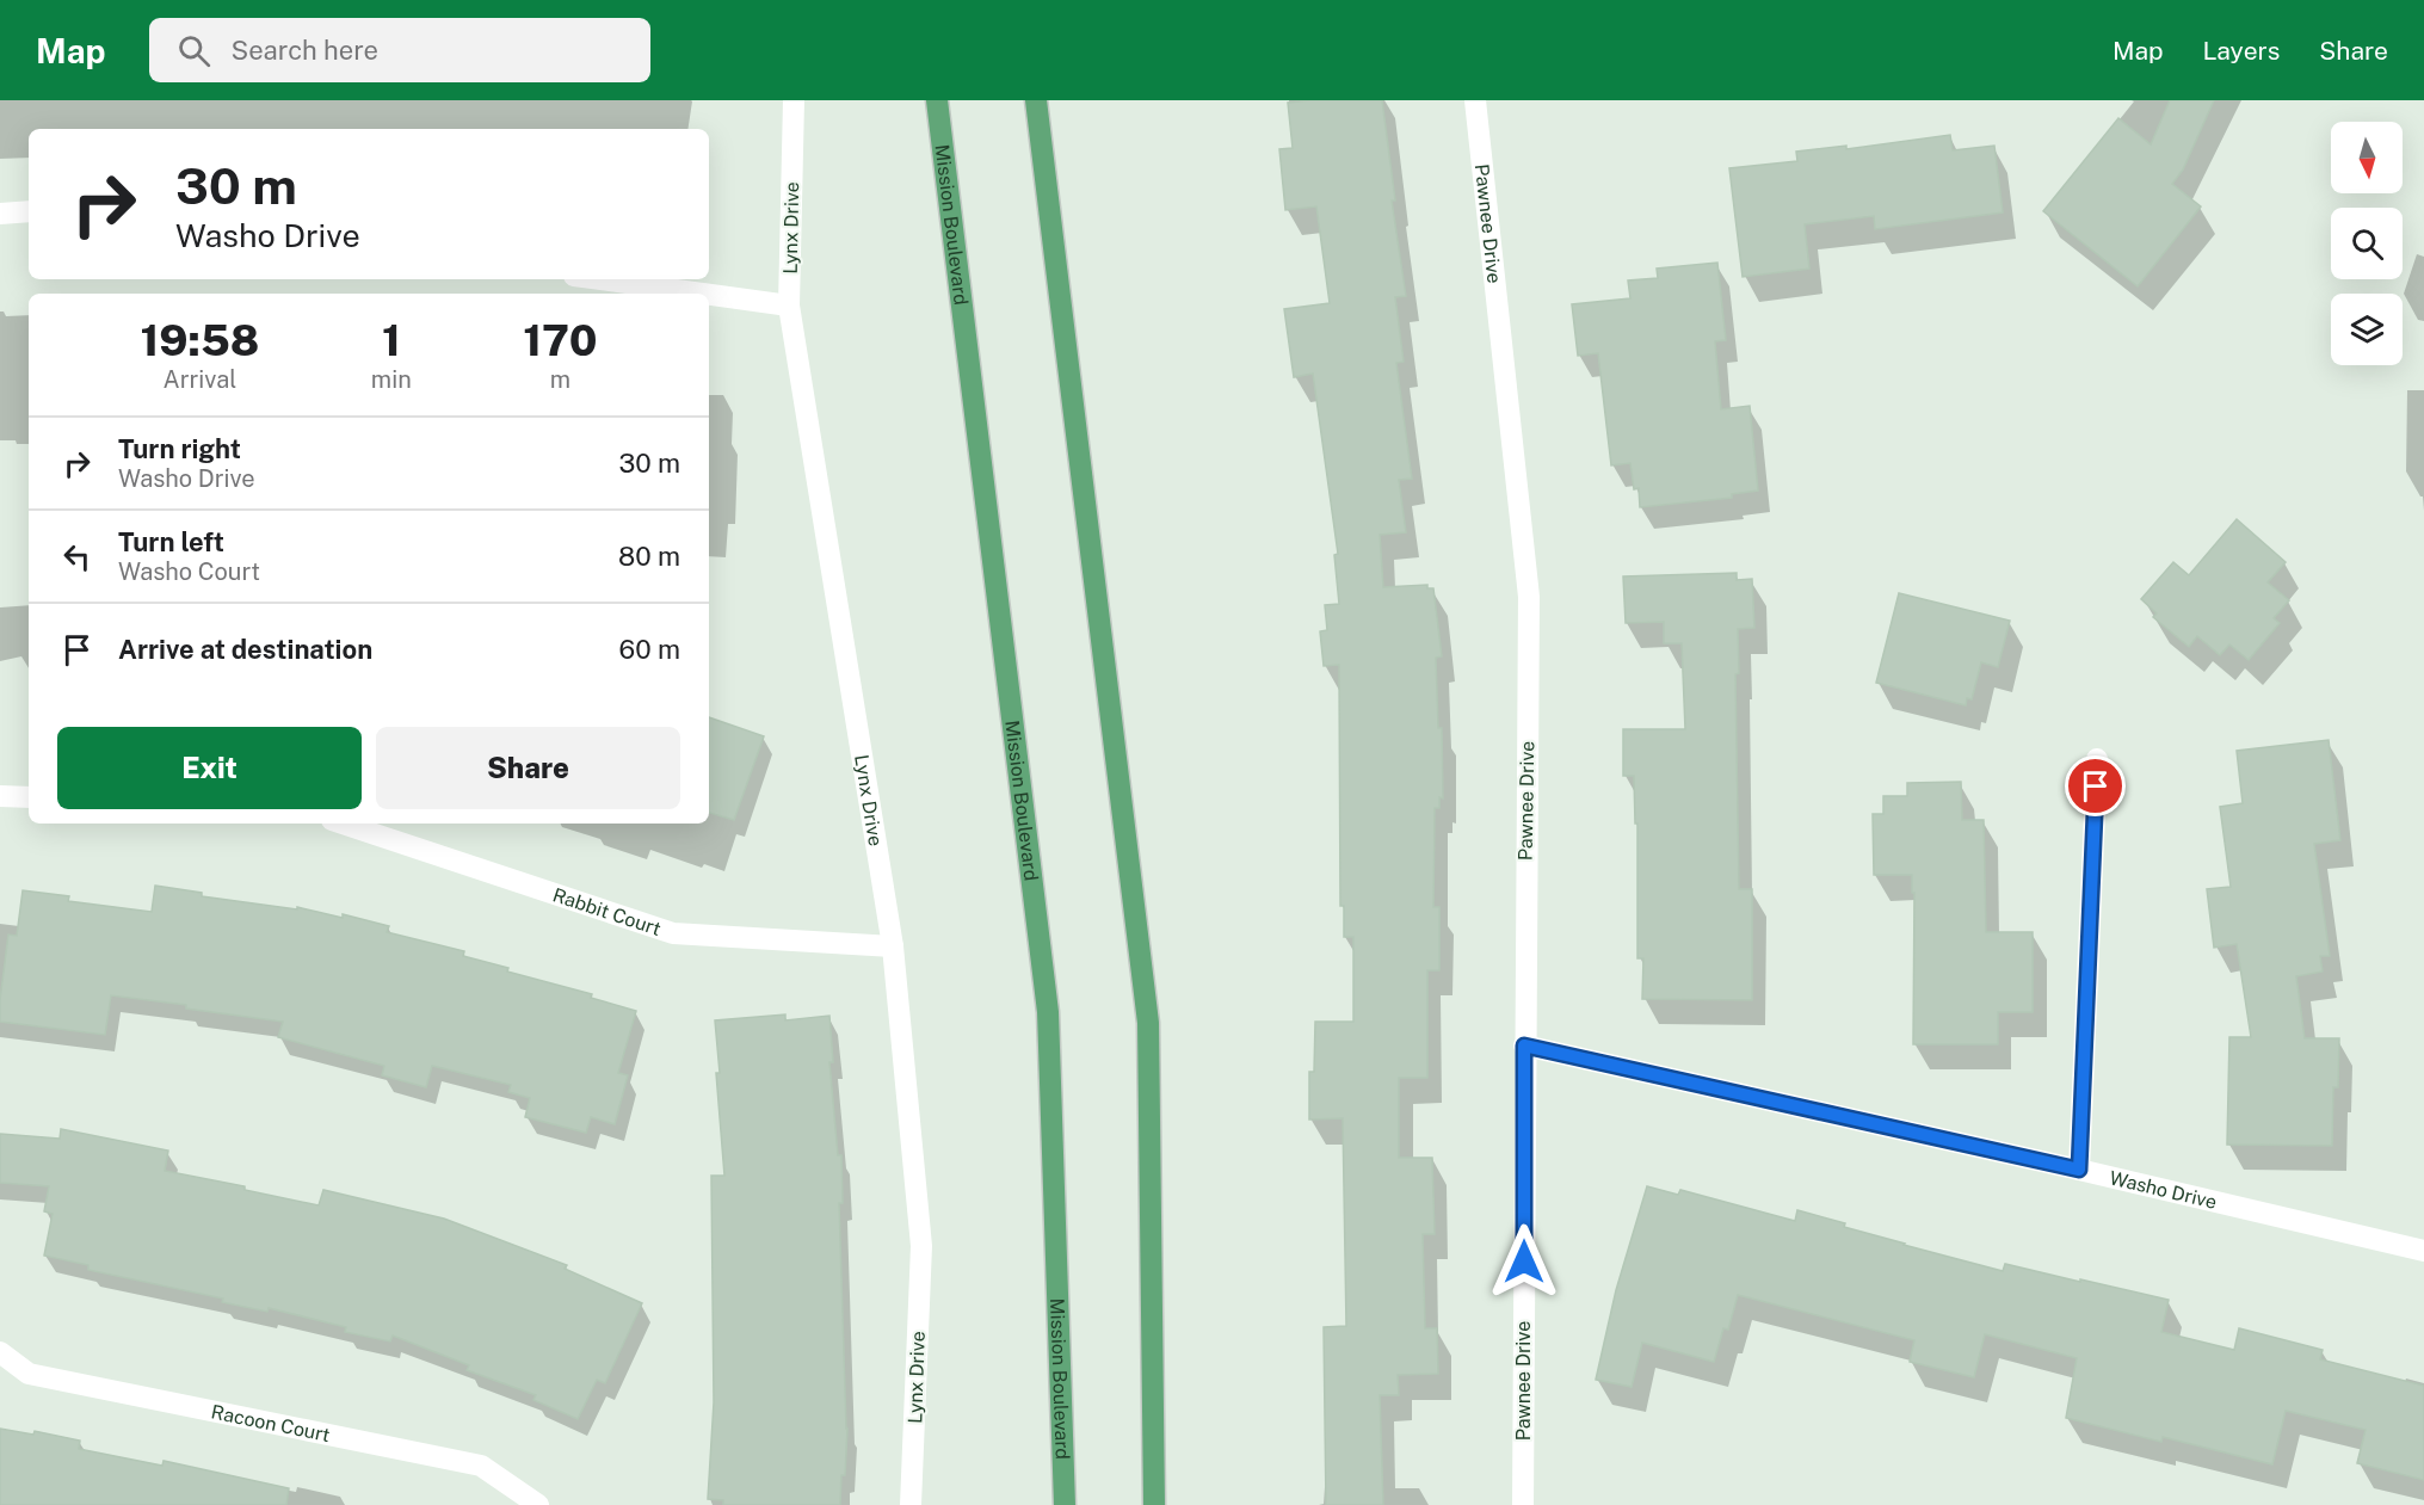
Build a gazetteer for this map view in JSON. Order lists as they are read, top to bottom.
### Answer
{
  "streets": {
    "main road": ["Mission Boulevard"],
    "street": [
      "Pawnee Drive",
      "Lynx Drive",
      "Rabbit Court",
      "Washo Drive",
      "Racoon Court"
    ]
  },
  "crossings": [
    ["Pawnee Drive", "Washo Drive"],
    ["Lynx Drive", "Rabbit Court"]
  ],
  "north": "bottom",
  "page": {
    "header": "Map",
    "search": "Search here",
    "nav": ["Map", "Layers", "Share"],
    "turn": ["30 m", "Washo Drive"],
    "eta": [
      "19:58",
      "Arrival",
      "1",
      "min",
      "170",
      "m"
    ],
    "list": [
      {
        "name": "Turn right",
        "note": "Washo Drive",
        "value": "30 m"
      },
      {
        "name": "Turn left",
        "note": "Washo Court",
        "value": "80 m"
      },
      {
        "name": "Arrive at destination",
        "value": "60 m"
      }
    ],
    "buttons": ["Exit", "Share"]
  }
}
